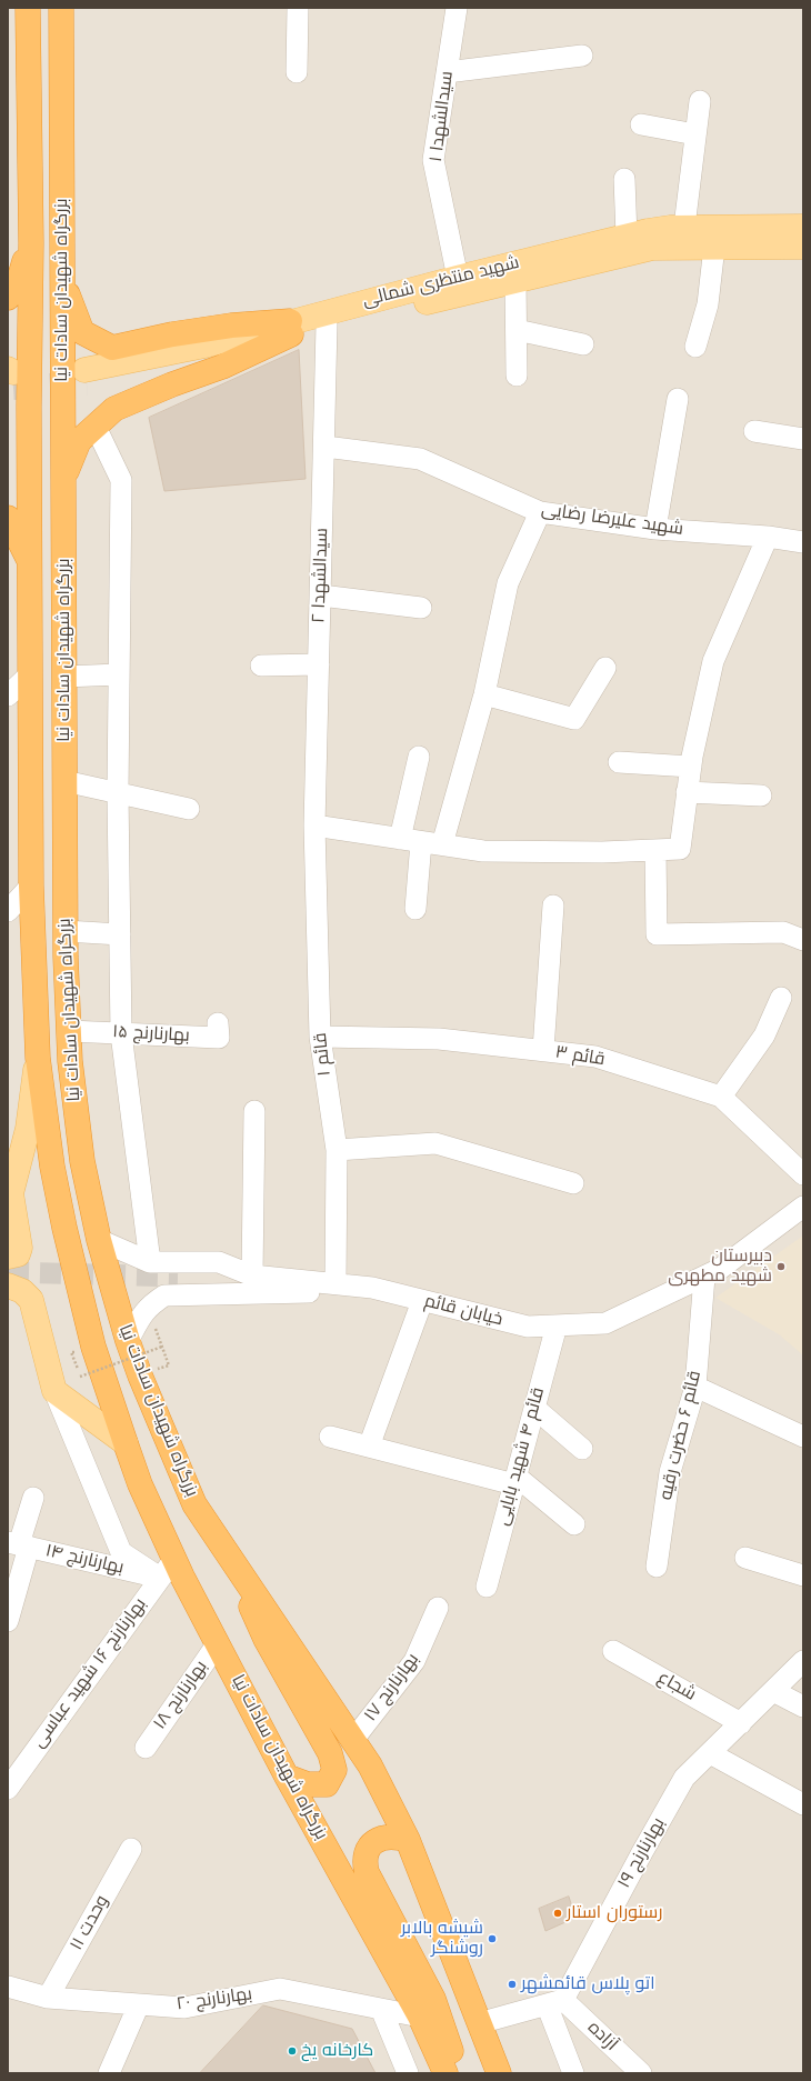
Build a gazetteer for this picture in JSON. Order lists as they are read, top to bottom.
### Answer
{
  "streets": {
    "highway": ["بزرگراه شهیدان سادات نیا"],
    "main road": ["شهید منتظری شمالی"],
    "street": [
      "سیدالشهدا ۱",
      "شهید علیرضا رضایی",
      "سیدالشهدا ۲",
      "بهارنارنج ۱۵",
      "قائم ۱",
      "قائم ۳",
      "خیابان قائم",
      "قائم ۶ حضرت رقیه",
      "قائم ۴ شهید بابایی",
      "بهارنارنج ۱۴",
      "بهارنارنج ۱۶ شهید عباسی",
      "شجاع",
      "بهارنارنج ۱۷",
      "بهارنارنج ۱۸",
      "بهارنارنج ۱۹",
      "وحدت ۱۱",
      "بهارنارنج ۲۰",
      "آزاده"
    ]
  },
  "crossings": [
    ["سیدالشهدا ۱", "شهید منتظری شمالی"],
    ["شهید منتظری شمالی", "سیدالشهدا ۲"],
    ["بزرگراه شهیدان سادات نیا", "بهارنارنج ۱۵"],
    ["بزرگراه شهیدان سادات نیا", "خیابان قائم"],
    ["بزرگراه شهیدان سادات نیا", "بهارنارنج ۱۴"],
    ["بزرگراه شهیدان سادات نیا", "بهارنارنج ۱۶ شهید عباسی"],
    ["بزرگراه شهیدان سادات نیا", "بهارنارنج ۱۷"],
    ["بزرگراه شهیدان سادات نیا", "بهارنارنج ۱۸"],
    ["بزرگراه شهیدان سادات نیا", "بهارنارنج ۲۰"],
    ["شهید علیرضا رضایی", "سیدالشهدا ۲"],
    ["سیدالشهدا ۲", "قائم ۱"],
    ["قائم ۱", "قائم ۳"],
    ["قائم ۱", "خیابان قائم"],
    ["خیابان قائم", "قائم ۶ حضرت رقیه"],
    ["خیابان قائم", "قائم ۴ شهید بابایی"],
    ["بهارنارنج ۱۴", "بهارنارنج ۱۶ شهید عباسی"],
    ["شجاع", "بهارنارنج ۱۹"],
    ["بهارنارنج ۱۹", "آزاده"],
    ["وحدت ۱۱", "بهارنارنج ۲۰"]
  ],
  "places": [
    "دبیرستان شهید مطهری",
    "رستوران استار",
    "شیشه بالابر روشنگر",
    "اتو پلاس قائمشهر",
    "کارخانه یخ"
  ]
}
